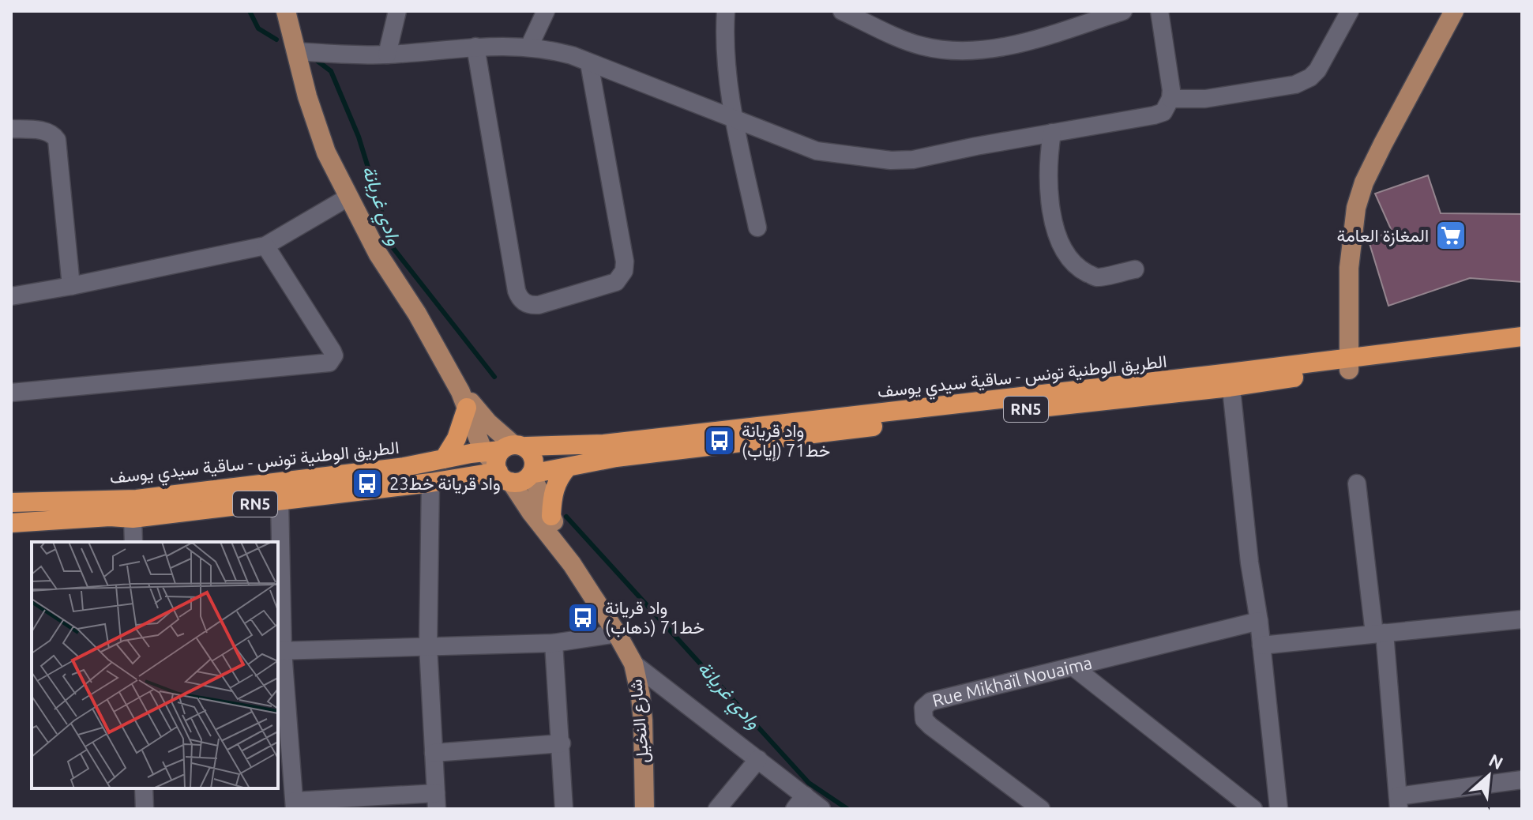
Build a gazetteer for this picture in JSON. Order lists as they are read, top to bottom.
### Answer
{
  "streets": {
    "highway": ["الطريق الوطنية تونس - ساقية سيدي يوسف", "RN5"],
    "main road": ["شارع النخيل"],
    "street": ["Rue Mikhaïl Nouaima"]
  },
  "crossings": [
    ["الطريق الوطنية تونس - ساقية سيدي يوسف", "RN5"],
    ["الطريق الوطنية تونس - ساقية سيدي يوسف", "شارع النخيل"],
    ["RN5", "شارع النخيل"]
  ],
  "water": ["وادي غريانة"],
  "places": {
    "supermarket": ["المغازة العامة"],
    "bus stop": ["واد قريانة خط71 (إياب)", "واد قريانة خط23", "واد قريانة خط71 (ذهاب)"]
  },
  "north": "top right"
}
